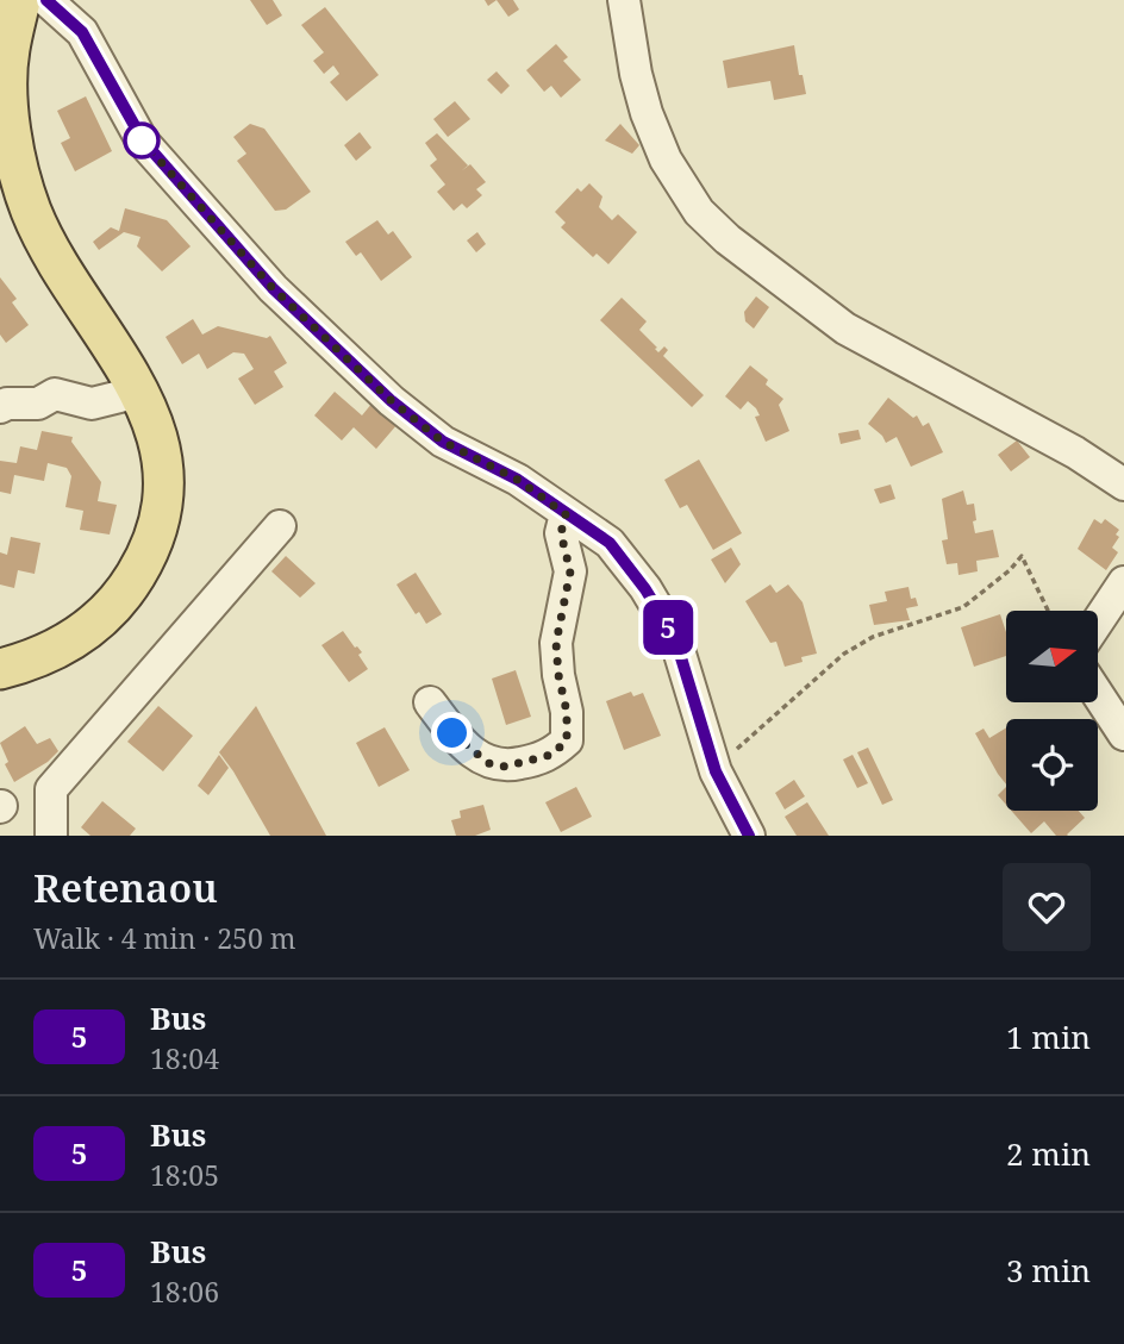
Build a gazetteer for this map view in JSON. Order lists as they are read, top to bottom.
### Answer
{
  "lines": ["bus line 5"],
  "north": "right",
  "page": {
    "on_map": "5",
    "heading": ["Retenaou", "Walk · 4 min · 250 m"],
    "list": [
      {
        "mark": "5",
        "name": "Bus",
        "note": "18:04",
        "value": "1 min"
      },
      {
        "mark": "5",
        "name": "Bus",
        "note": "18:05",
        "value": "2 min"
      },
      {
        "mark": "5",
        "name": "Bus",
        "note": "18:06",
        "value": "3 min"
      }
    ]
  }
}
